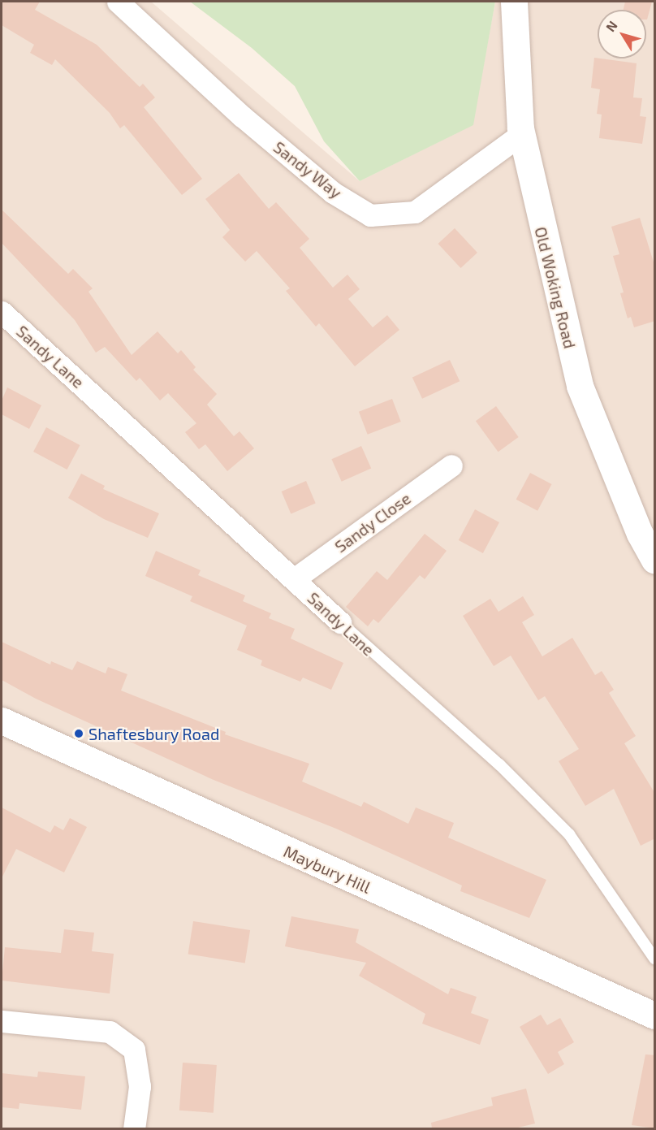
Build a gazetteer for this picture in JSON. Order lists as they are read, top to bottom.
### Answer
{
  "streets": {
    "street": [
      "Sandy Way",
      "Old Woking Road",
      "Sandy Lane",
      "Sandy Close",
      "Maybury Hill"
    ]
  },
  "crossings": [
    ["Sandy Way", "Old Woking Road"],
    ["Sandy Lane", "Sandy Close"]
  ],
  "places": ["Shaftesbury Road"],
  "north": "top left"
}
